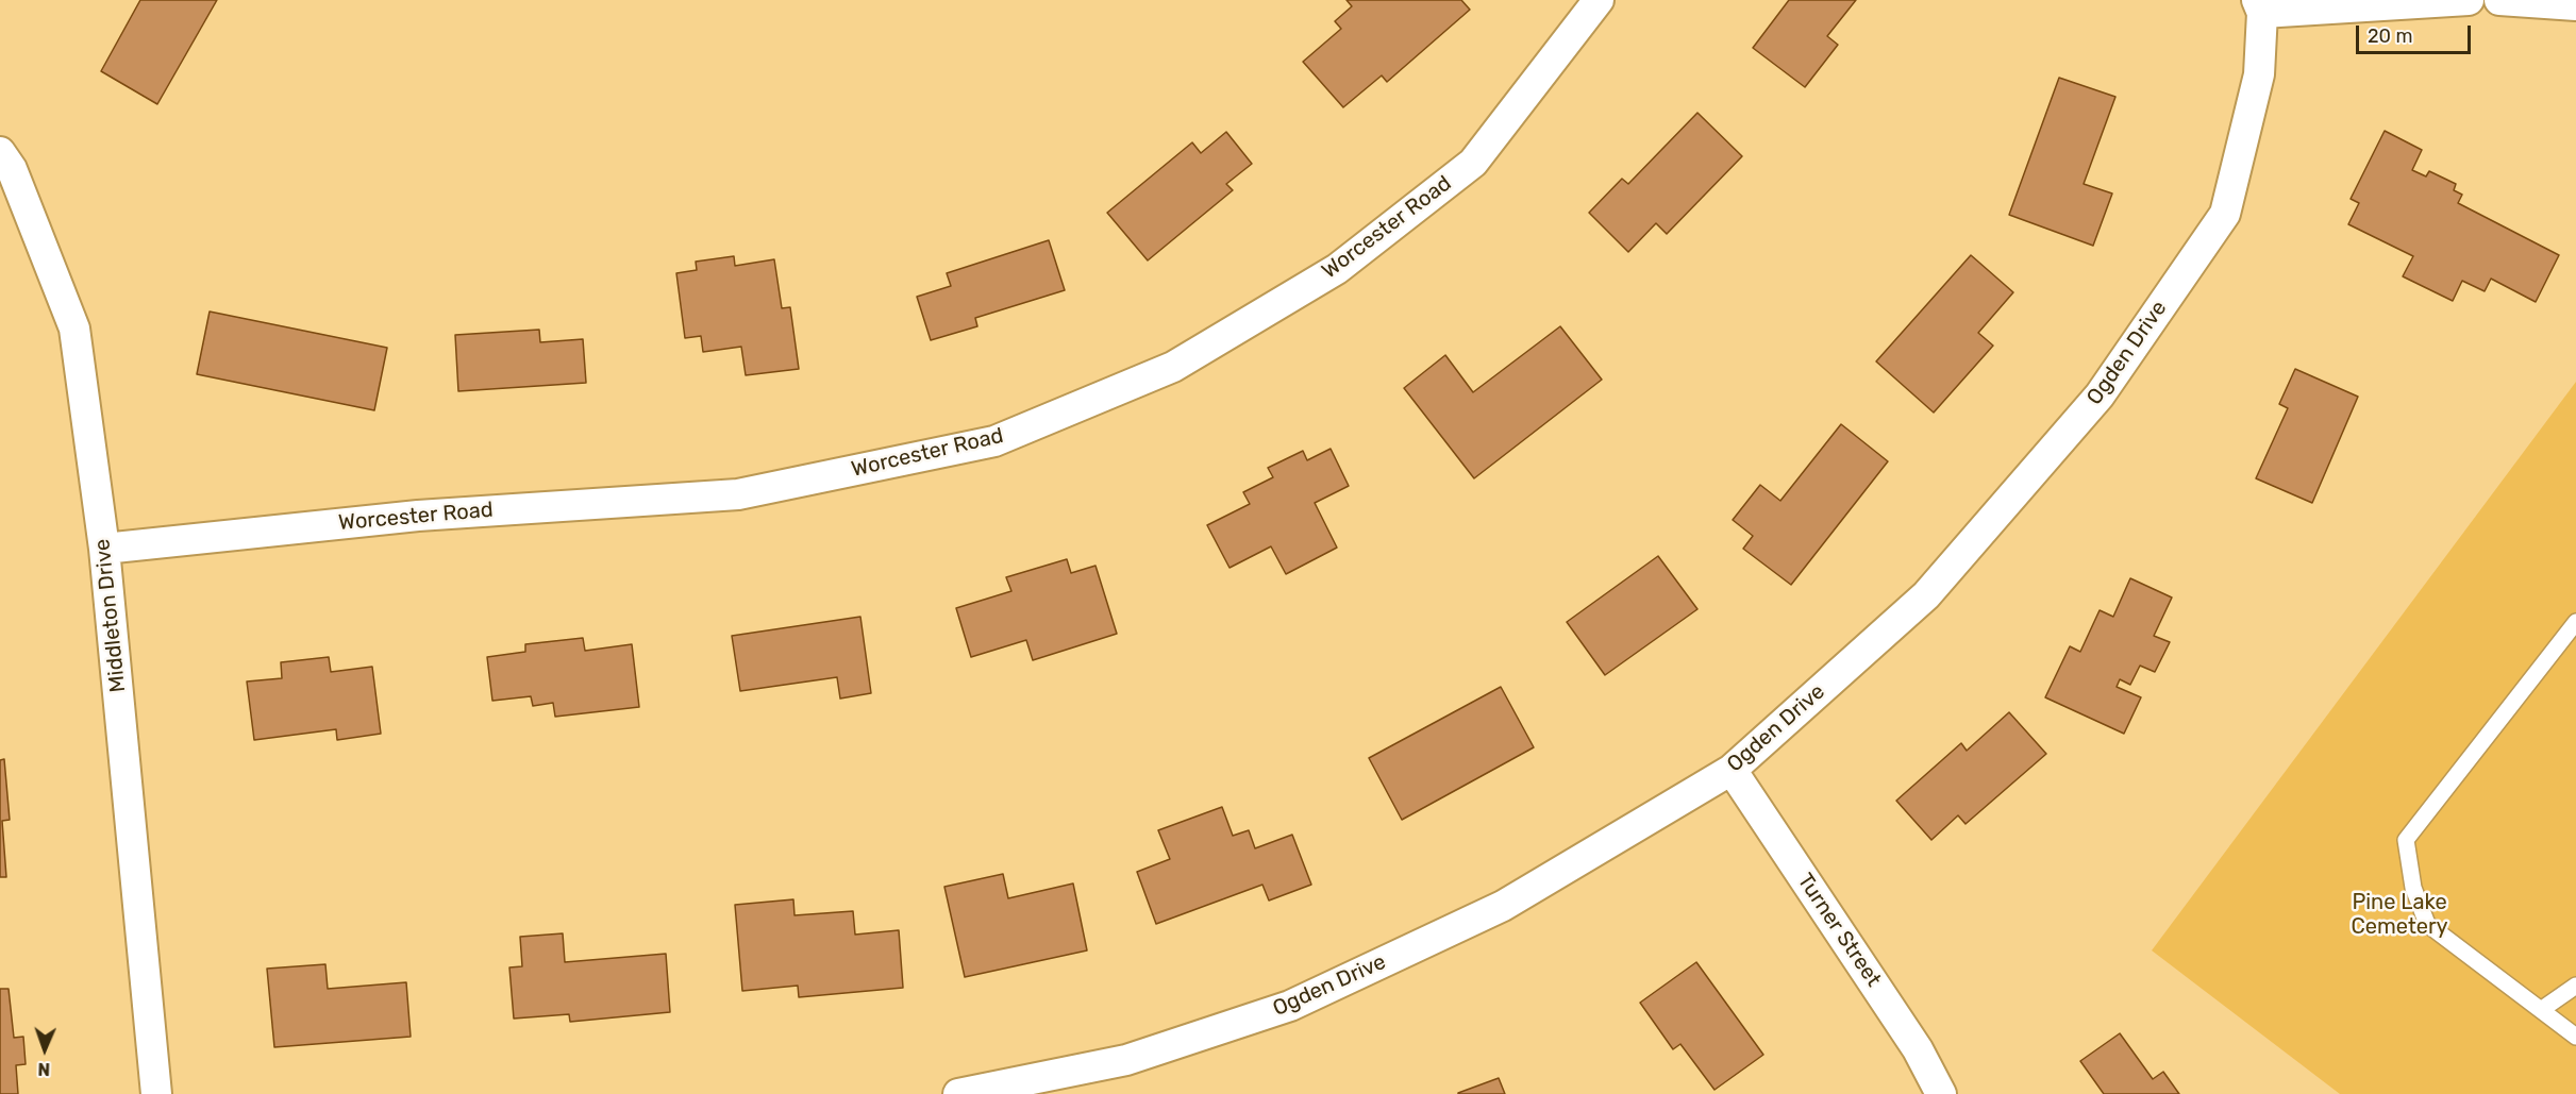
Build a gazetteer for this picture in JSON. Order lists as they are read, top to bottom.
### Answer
{
  "streets": {
    "street": [
      "Worcester Road",
      "Ogden Drive",
      "Middleton Drive",
      "Turner Street"
    ]
  },
  "crossings": [
    ["Worcester Road", "Middleton Drive"],
    ["Ogden Drive", "Turner Street"]
  ],
  "parks": ["Pine Lake Cemetery"],
  "scale_bar": "20 m",
  "north": "bottom"
}
